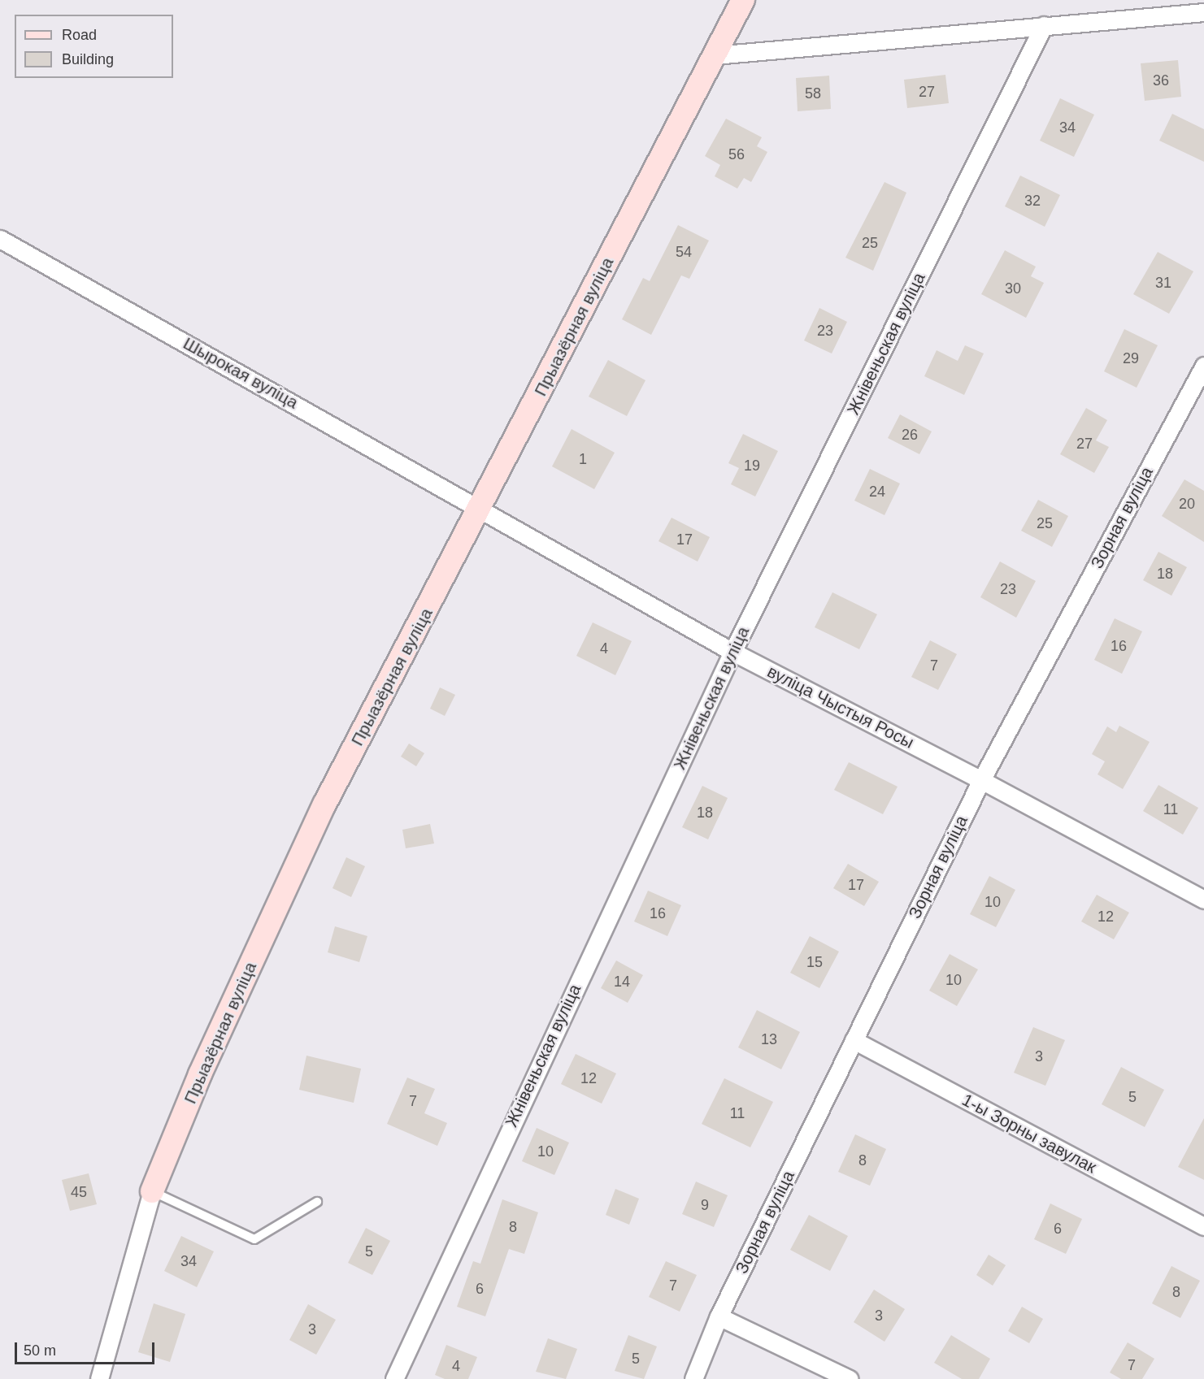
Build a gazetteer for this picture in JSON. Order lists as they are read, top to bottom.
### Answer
{
  "streets": {
    "street": [
      "Прыазёрная вуліца",
      "Жнівеньская вуліца",
      "Шырокая вуліца",
      "Зорная вуліца",
      "вуліца Чыстыя Росы",
      "1-ы Зорны завулак"
    ]
  },
  "crossings": [
    ["Прыазёрная вуліца", "Шырокая вуліца"],
    ["Прыазёрная вуліца", "вуліца Чыстыя Росы"],
    ["Жнівеньская вуліца", "вуліца Чыстыя Росы"],
    ["Шырокая вуліца", "вуліца Чыстыя Росы"],
    ["Зорная вуліца", "вуліца Чыстыя Росы"],
    ["Зорная вуліца", "1-ы Зорны завулак"]
  ],
  "house_numbers": [
    "36",
    "27",
    "58",
    "34",
    "56",
    "32",
    "25",
    "54",
    "31",
    "30",
    "23",
    "29",
    "26",
    "27",
    "1",
    "19",
    "24",
    "20",
    "25",
    "17",
    "18",
    "23",
    "16",
    "4",
    "7",
    "11",
    "18",
    "17",
    "10",
    "16",
    "12",
    "15",
    "10",
    "14",
    "13",
    "3",
    "12",
    "5",
    "7",
    "11",
    "10",
    "8",
    "45",
    "9",
    "8",
    "6",
    "5",
    "34",
    "7",
    "6",
    "8",
    "3",
    "3",
    "5",
    "7",
    "4"
  ],
  "legend": ["Road", "Building"],
  "scale_bar": "50 m"
}
